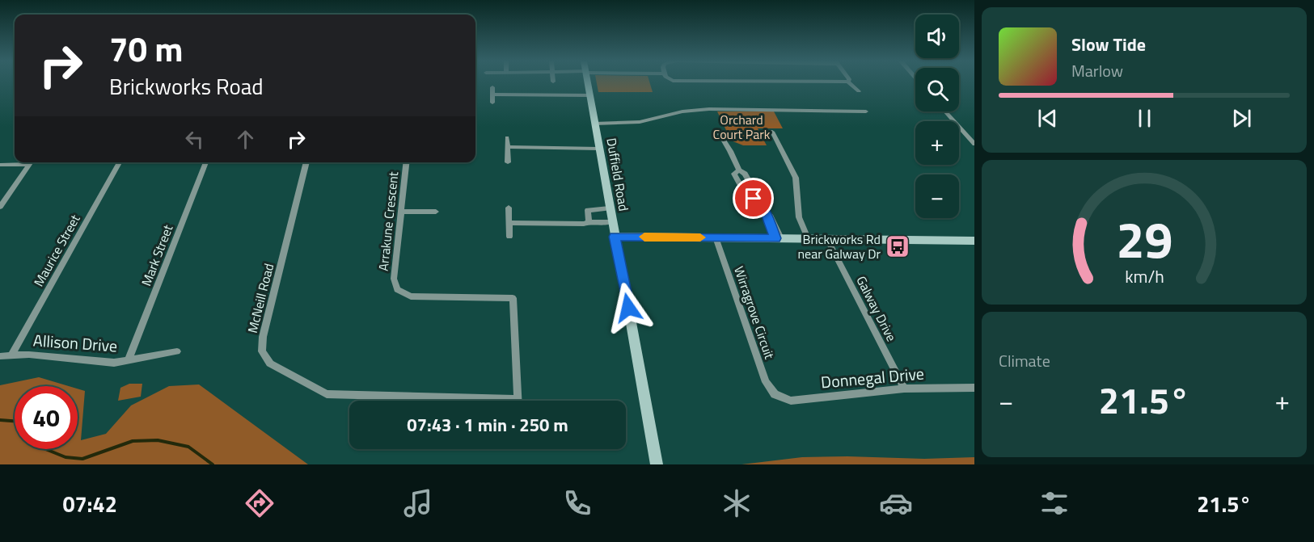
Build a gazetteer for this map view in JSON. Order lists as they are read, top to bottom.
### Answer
{
  "streets": {
    "street": [
      "Duffield Road",
      "Arrakune Crescent",
      "Maurice Street",
      "Mark Street",
      "McNeill Road",
      "Galway Drive",
      "Wirragrove Circuit",
      "Allison Drive",
      "Donnegal Drive"
    ]
  },
  "crossings": [
    ["Arrakune Crescent", "McNeill Road"],
    ["Maurice Street", "Allison Drive"],
    ["Mark Street", "Allison Drive"],
    ["Galway Drive", "Donnegal Drive"],
    ["Wirragrove Circuit", "Donnegal Drive"]
  ],
  "parks": ["Orchard Court Park"],
  "places": {
    "bus stop": ["Brickworks Rd near Galway Dr"]
  },
  "page": {
    "map_buttons": ["+", "−"],
    "turn": ["70 m", "Brickworks Road"],
    "song": ["Slow Tide", "Marlow"],
    "tile": "Climate",
    "heat": ["−", "21.5°", "+"],
    "limit": "40",
    "trip": "07:43 · 1 min · 250 m",
    "tabs": ["07:42", "21.5°"],
    "gauge": ["29", "km/h"]
  }
}
